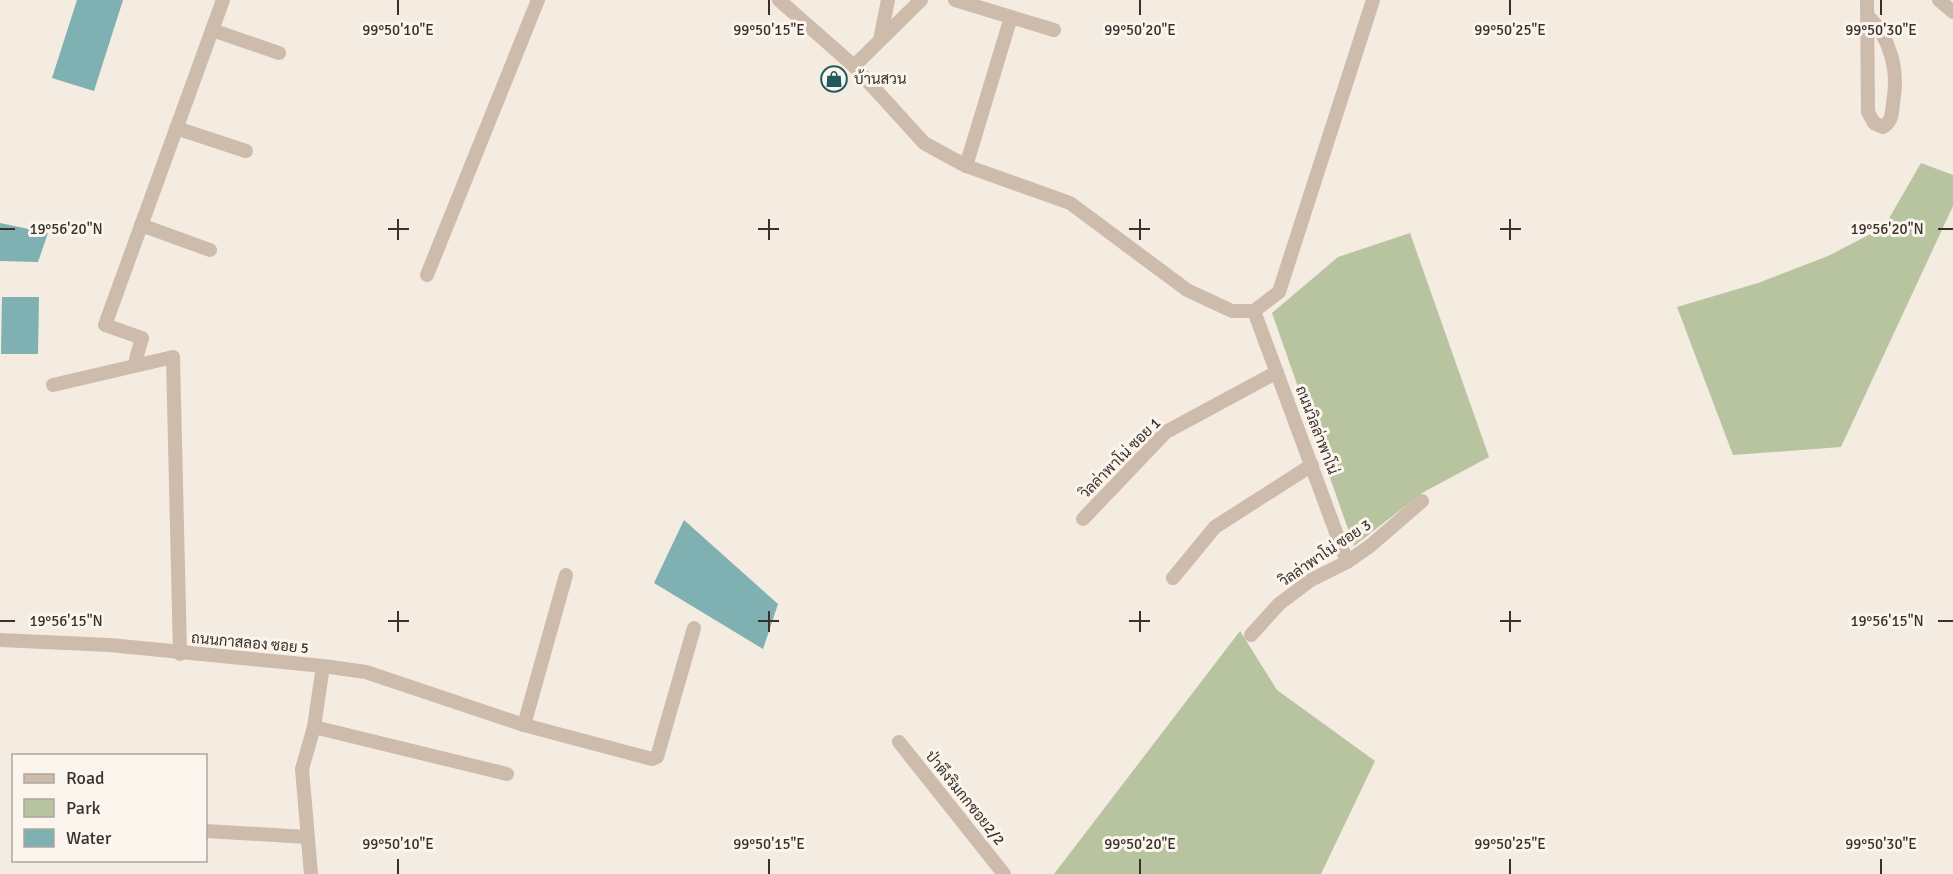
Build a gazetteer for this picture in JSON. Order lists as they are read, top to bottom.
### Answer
{
  "streets": {
    "street": [
      "ถนนวิลล่าพาโน่",
      "วิลล่าพาโน่ ซอย 1",
      "วิลล่าพาโน่ ซอย 3",
      "ถนนกาสลอง ซอย 5",
      "ป่าตึงริมกกซอย2/2"
    ]
  },
  "crossings": [
    ["ถนนวิลล่าพาโน่", "วิลล่าพาโน่ ซอย 1"],
    ["ถนนวิลล่าพาโน่", "วิลล่าพาโน่ ซอย 3"]
  ],
  "places": {
    "shop": ["บ้านสวน"]
  },
  "legend": ["Road", "Park", "Water"],
  "coordinates": [
    "99°50'10\"E",
    "99°50'15\"E",
    "99°50'20\"E",
    "99°50'25\"E",
    "99°50'30\"E",
    "19°56'20\"N",
    "19°56'15\"N"
  ]
}
